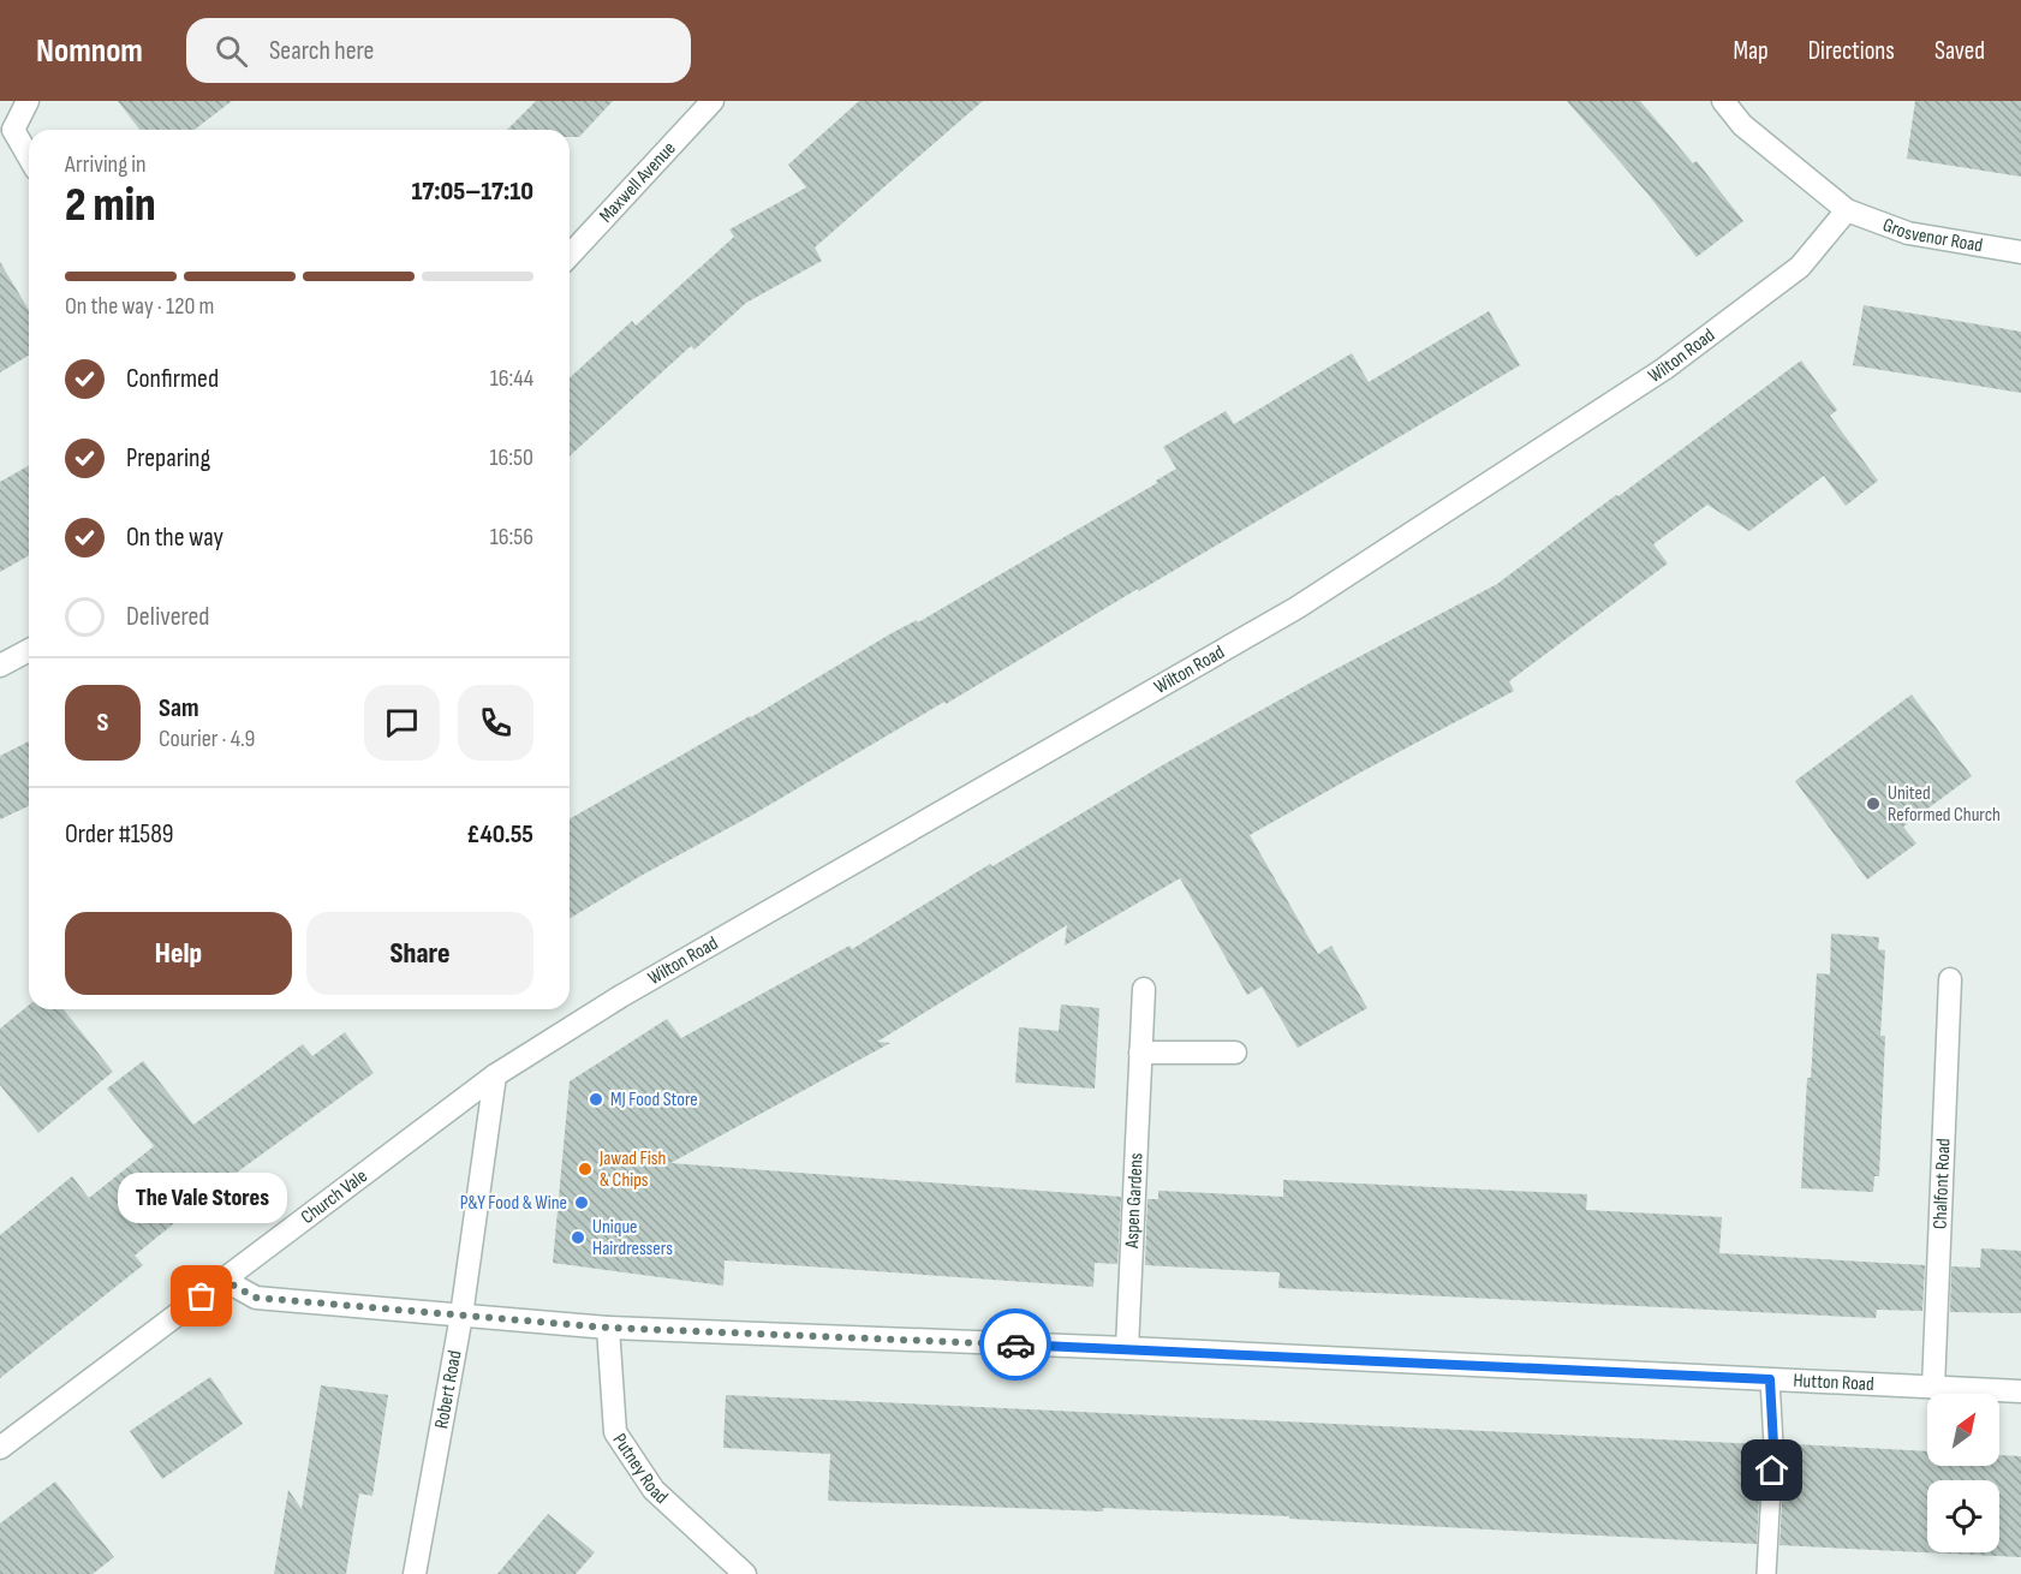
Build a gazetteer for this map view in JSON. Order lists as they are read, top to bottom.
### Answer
{
  "streets": {
    "street": [
      "Maxwell Avenue",
      "Grosvenor Road",
      "Wilton Road",
      "Chalfont Road",
      "Church Vale",
      "Aspen Gardens",
      "Hutton Road",
      "Robert Road",
      "Putney Road"
    ]
  },
  "crossings": [
    ["Grosvenor Road", "Wilton Road"],
    ["Wilton Road", "Church Vale"],
    ["Wilton Road", "Robert Road"],
    ["Chalfont Road", "Hutton Road"],
    ["Church Vale", "Hutton Road"],
    ["Church Vale", "Robert Road"],
    ["Aspen Gardens", "Hutton Road"],
    ["Hutton Road", "Robert Road"],
    ["Hutton Road", "Putney Road"]
  ],
  "places": [
    "United Reformed Church",
    "MJ Food Store",
    "Jawad Fish & Chips",
    "P&Y Food & Wine",
    "Unique Hairdressers",
    "The Vale Stores"
  ],
  "north": "top right",
  "page": {
    "header": "Nomnom",
    "search": "Search here",
    "nav": ["Map", "Directions", "Saved"],
    "heading": ["2 min", "Arriving in", "17:05–17:10"],
    "panel": [
      "Sam",
      "Courier · 4.9",
      "Order #1589",
      "£40.55"
    ],
    "bar": "On the way · 120 m",
    "list": [
      ["Confirmed", "16:44"],
      ["Preparing", "16:50"],
      ["On the way", "16:56"],
      "Delivered"
    ],
    "round": "S",
    "buttons": ["Help", "Share"],
    "bubble": "The Vale Stores"
  }
}
